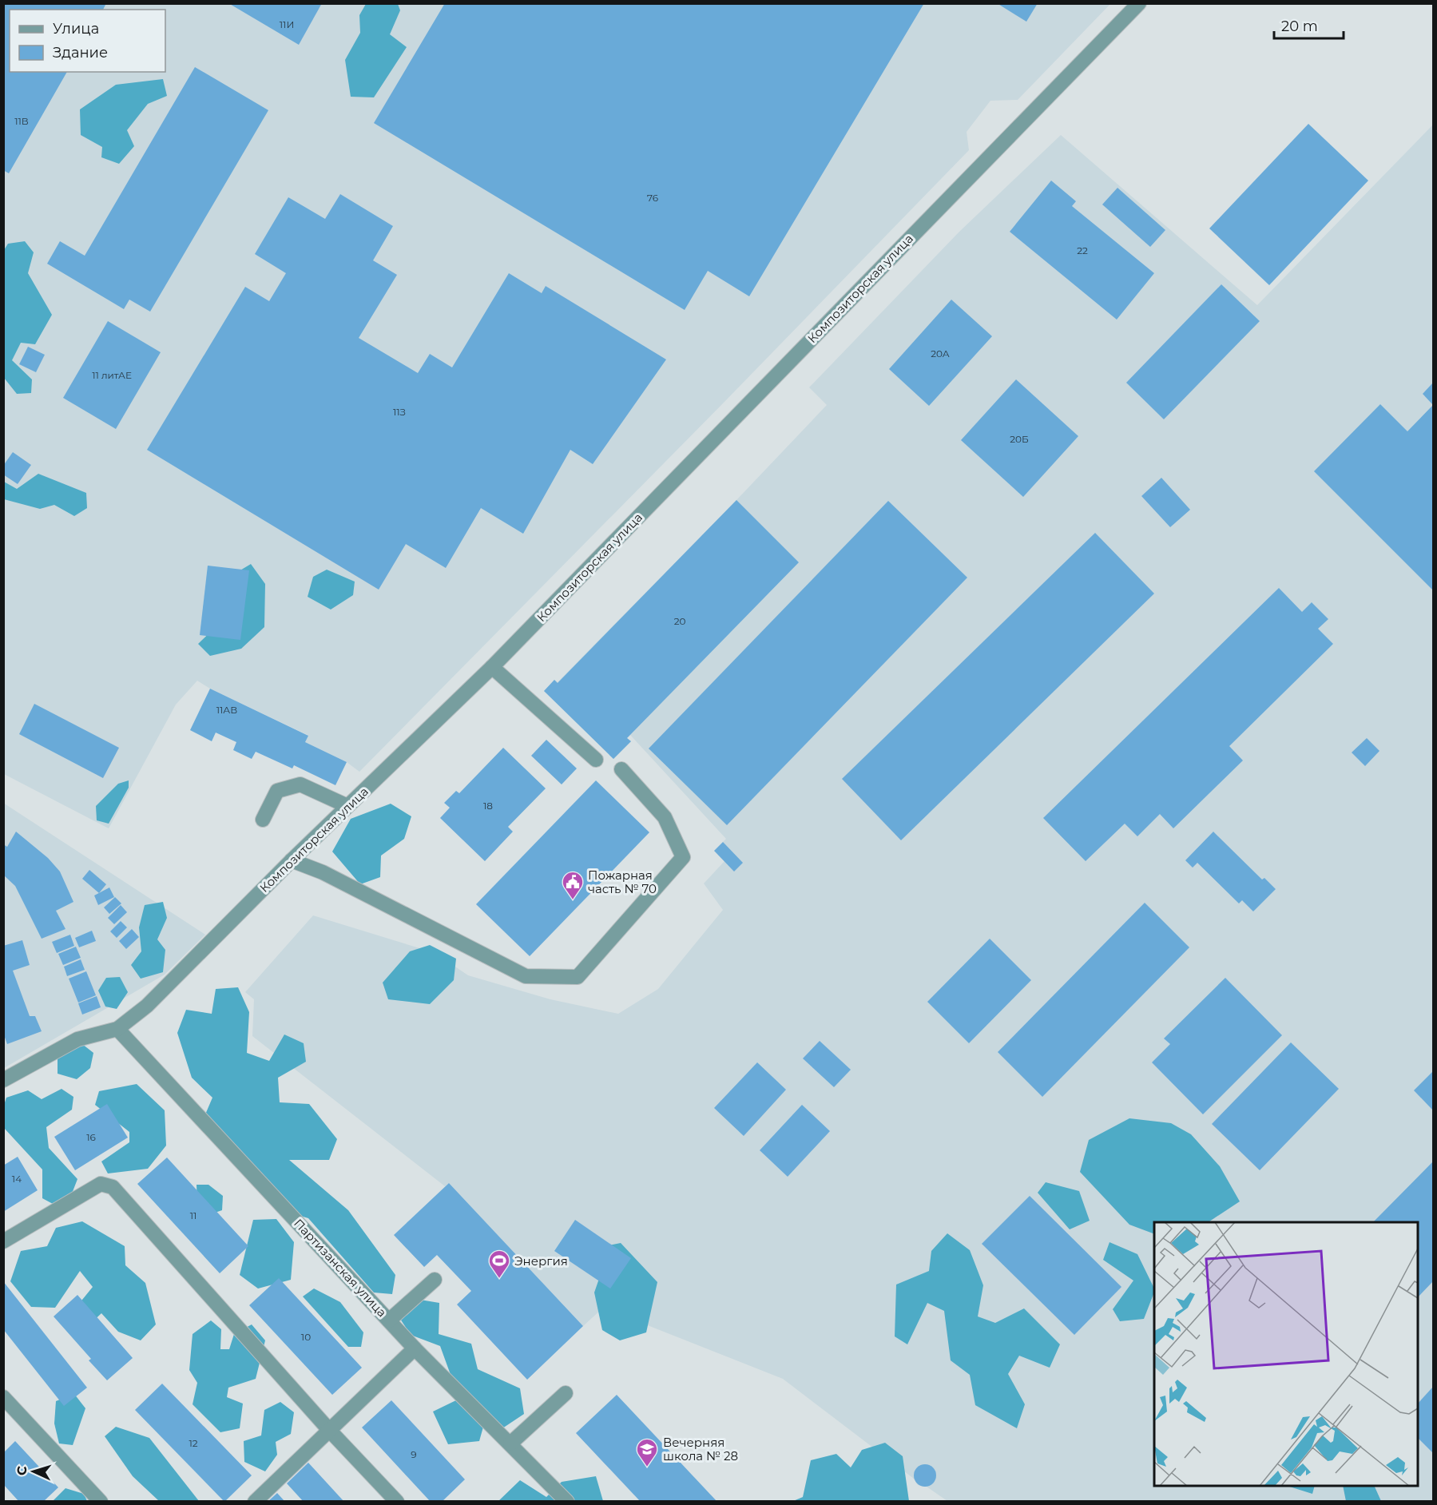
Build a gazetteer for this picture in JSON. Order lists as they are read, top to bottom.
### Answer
{
  "streets": {
    "street": ["Композиторская улица", "Партизанская улица"]
  },
  "crossings": [
    ["Композиторская улица", "Партизанская улица"]
  ],
  "places": {
    "public building": ["Пожарная часть № 70"],
    "sports": ["Энергия"],
    "school or university": ["Вечерняя школа № 28"]
  },
  "house_numbers": [
    "11И",
    "11В",
    "76",
    "22",
    "20А",
    "11 литАЕ",
    "11З",
    "20Б",
    "20",
    "11АВ",
    "18",
    "16",
    "14",
    "11",
    "10",
    "12",
    "9"
  ],
  "legend": ["Улица", "Здание"],
  "scale_bar": "20 m",
  "north": "left"
}
